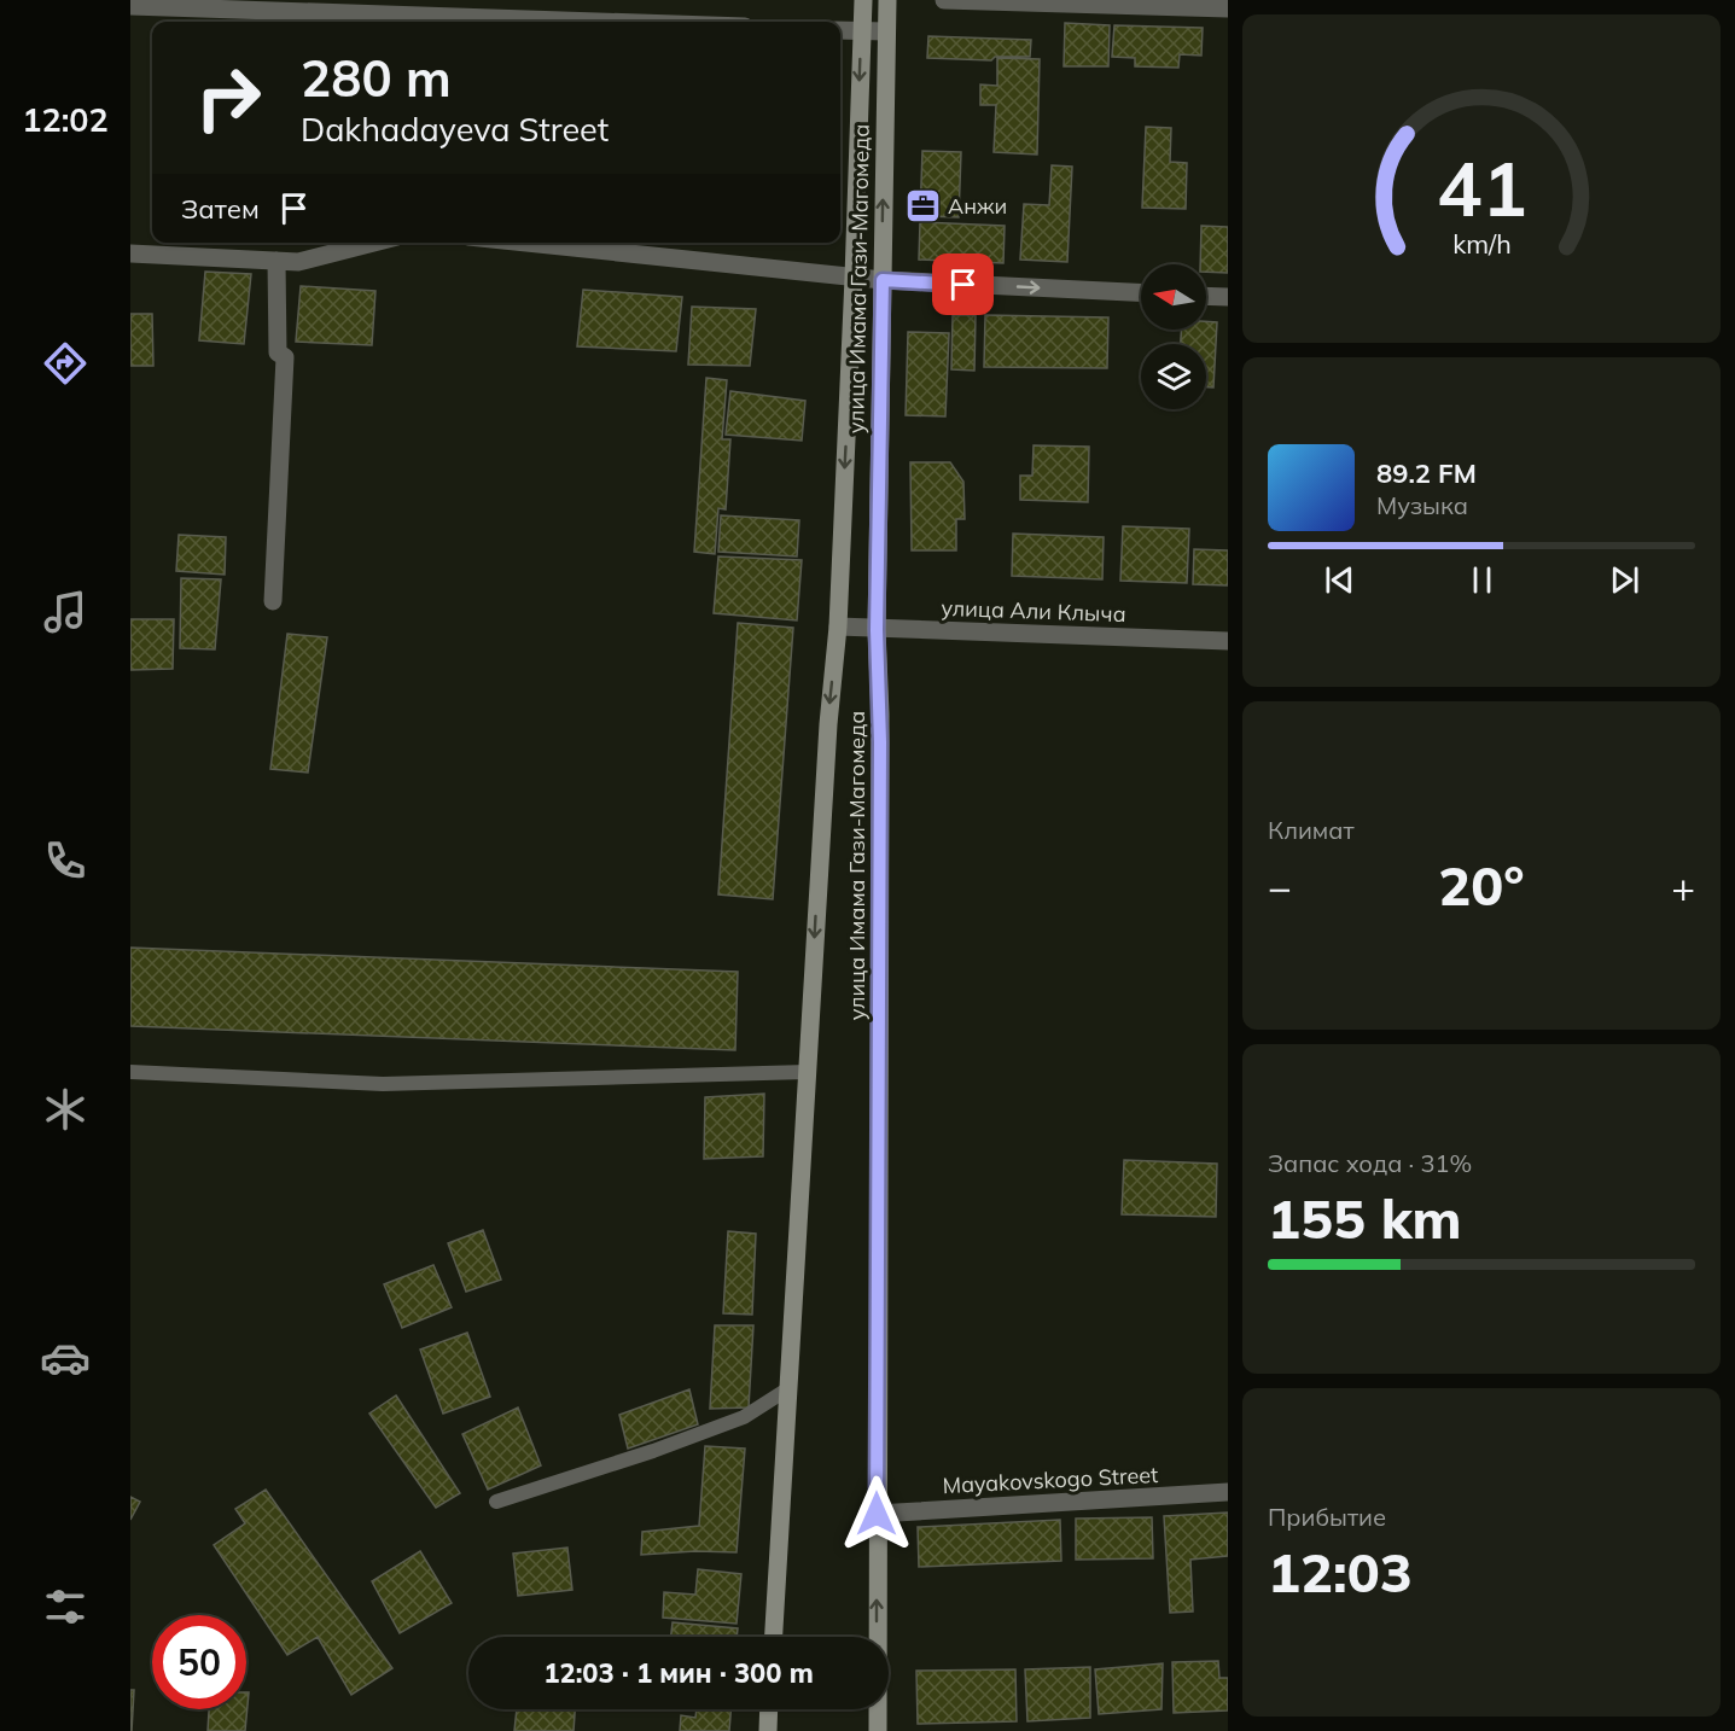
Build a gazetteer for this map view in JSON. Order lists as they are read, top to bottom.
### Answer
{
  "streets": {
    "main road": ["улица Имама Гази-Магомеда"],
    "street": ["улица Али Клыча", "Mayakovskogo Street"]
  },
  "crossings": [
    ["улица Имама Гази-Магомеда", "улица Али Клыча"],
    ["улица Имама Гази-Магомеда", "Mayakovskogo Street"]
  ],
  "places": {
    "office": ["Анжи"]
  },
  "north": "left",
  "page": {
    "tabs": "12:02",
    "turn": ["280 m", "Dakhadayeva Street"],
    "then": "Затем",
    "song": ["89.2 FM", "Музыка"],
    "tile": [
      "Климат",
      ["Запас хода · 31%", "155 km"],
      ["Прибытие", "12:03"]
    ],
    "heat": ["−", "20°", "+"],
    "limit": "50",
    "trip": "12:03 · 1 мин · 300 m",
    "gauge": ["41", "km/h"]
  }
}
